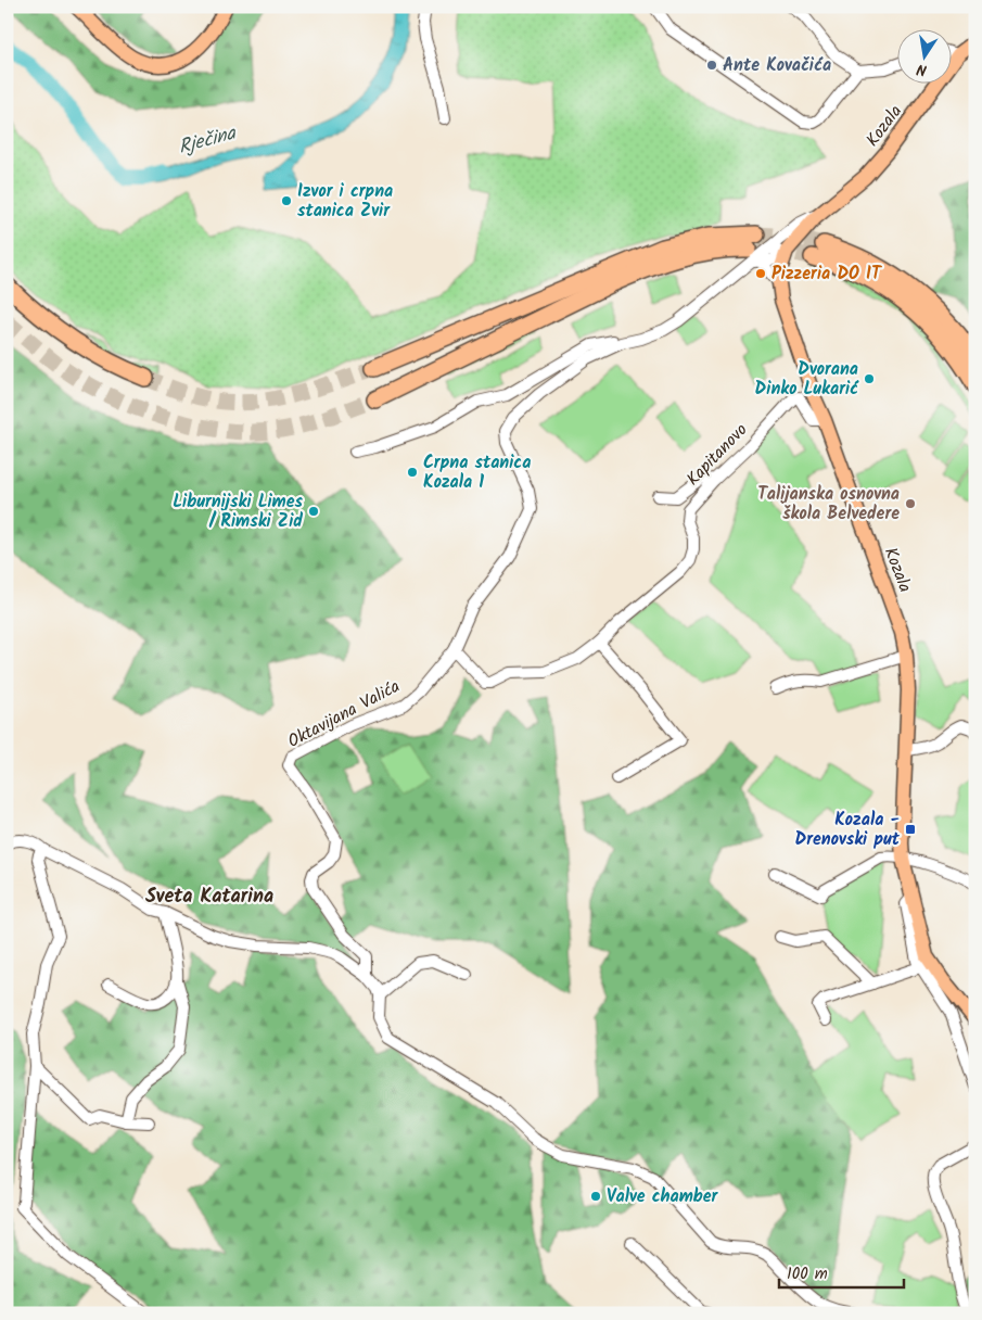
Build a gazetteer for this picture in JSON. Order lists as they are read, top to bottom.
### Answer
{
  "streets": {
    "main road": ["Kozala"],
    "street": ["Kapitanovo", "Oktavijana Valića"]
  },
  "crossings": [
    ["Kozala", "Kapitanovo"],
    ["Kozala", "Oktavijana Valića"],
    ["Kapitanovo", "Oktavijana Valića"]
  ],
  "districts": ["Sveta Katarina"],
  "water": ["Rječina"],
  "places": {
    "other": [
      "Ante Kovačića",
      "Izvor i crpna stanica Zvir",
      "Pizzeria DO IT",
      "Dvorana Dinko Lukarić",
      "Crpna stanica Kozala 1",
      "Talijanska osnovna škola Belvedere",
      "Liburnijski Limes / Rimski Zid",
      "Valve chamber"
    ],
    "transit": ["Kozala - Drenovski put"]
  },
  "scale_bar": "100 m",
  "north": "bottom"
}
